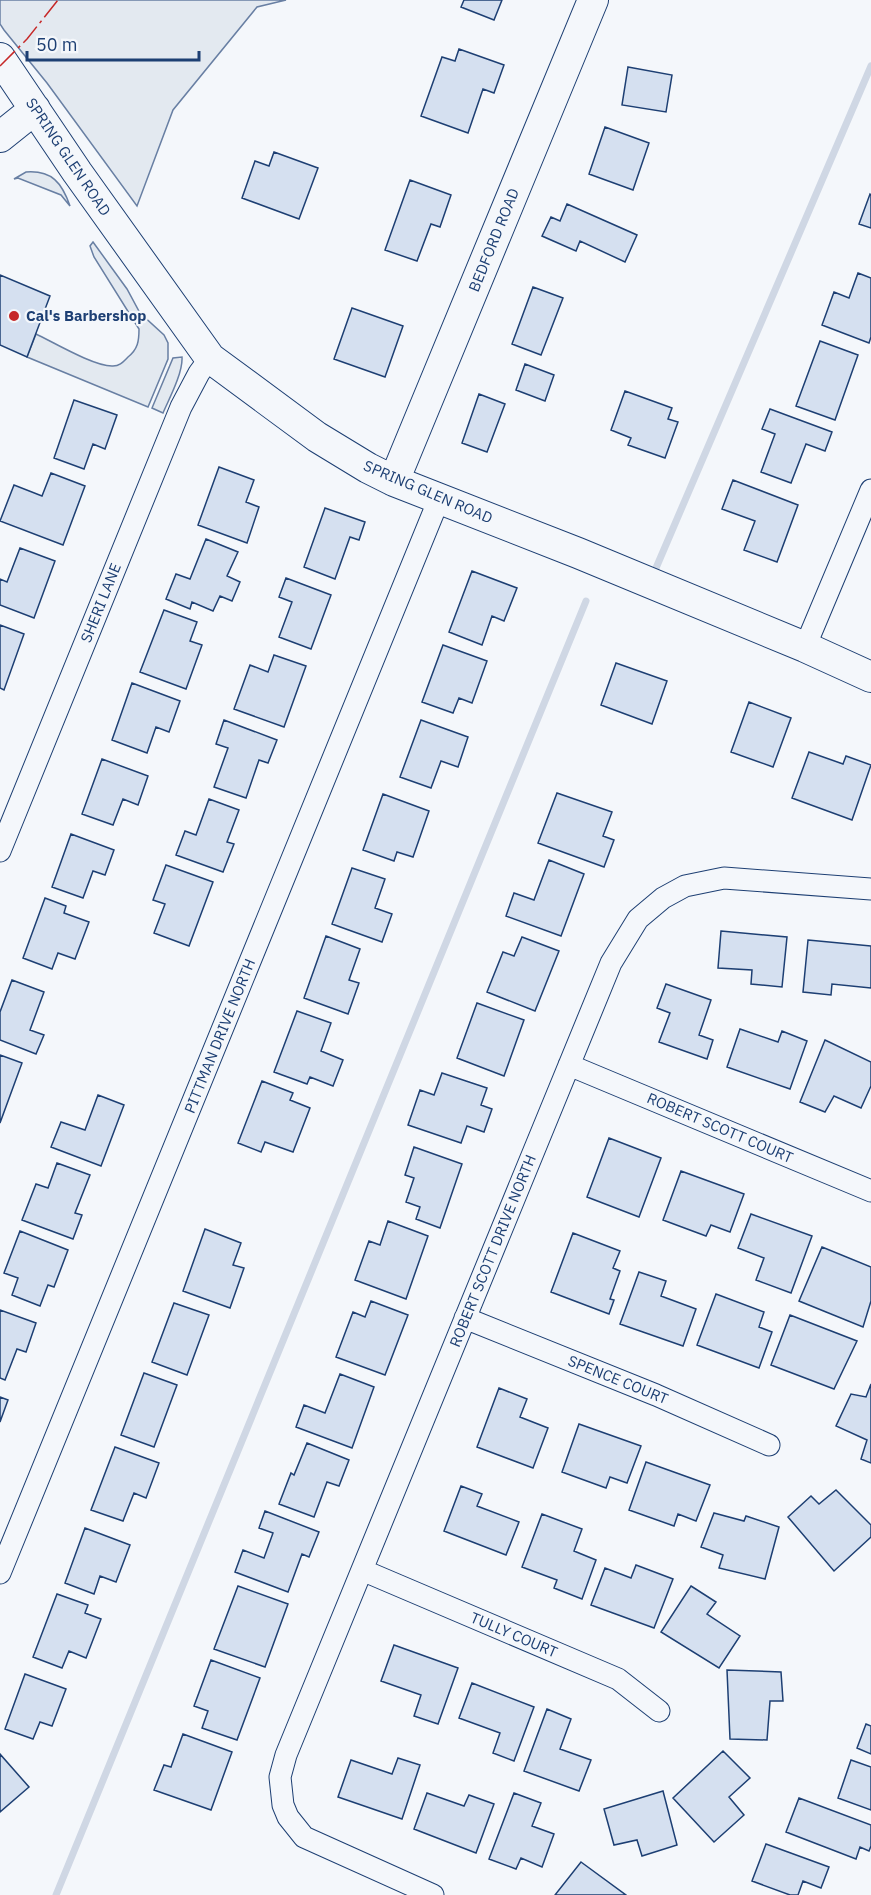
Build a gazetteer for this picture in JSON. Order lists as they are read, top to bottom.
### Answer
{
  "streets": {
    "street": [
      "SPRING GLEN ROAD",
      "BEDFORD ROAD",
      "SHERI LANE",
      "PITTMAN DRIVE NORTH",
      "ROBERT SCOTT COURT",
      "ROBERT SCOTT DRIVE NORTH",
      "SPENCE COURT",
      "TULLY COURT"
    ]
  },
  "crossings": [
    ["SPRING GLEN ROAD", "BEDFORD ROAD"],
    ["SPRING GLEN ROAD", "SHERI LANE"],
    ["SPRING GLEN ROAD", "PITTMAN DRIVE NORTH"],
    ["ROBERT SCOTT COURT", "ROBERT SCOTT DRIVE NORTH"],
    ["ROBERT SCOTT DRIVE NORTH", "SPENCE COURT"],
    ["ROBERT SCOTT DRIVE NORTH", "TULLY COURT"]
  ],
  "places": ["Cal's Barbershop"],
  "scale_bar": "50 m"
}
